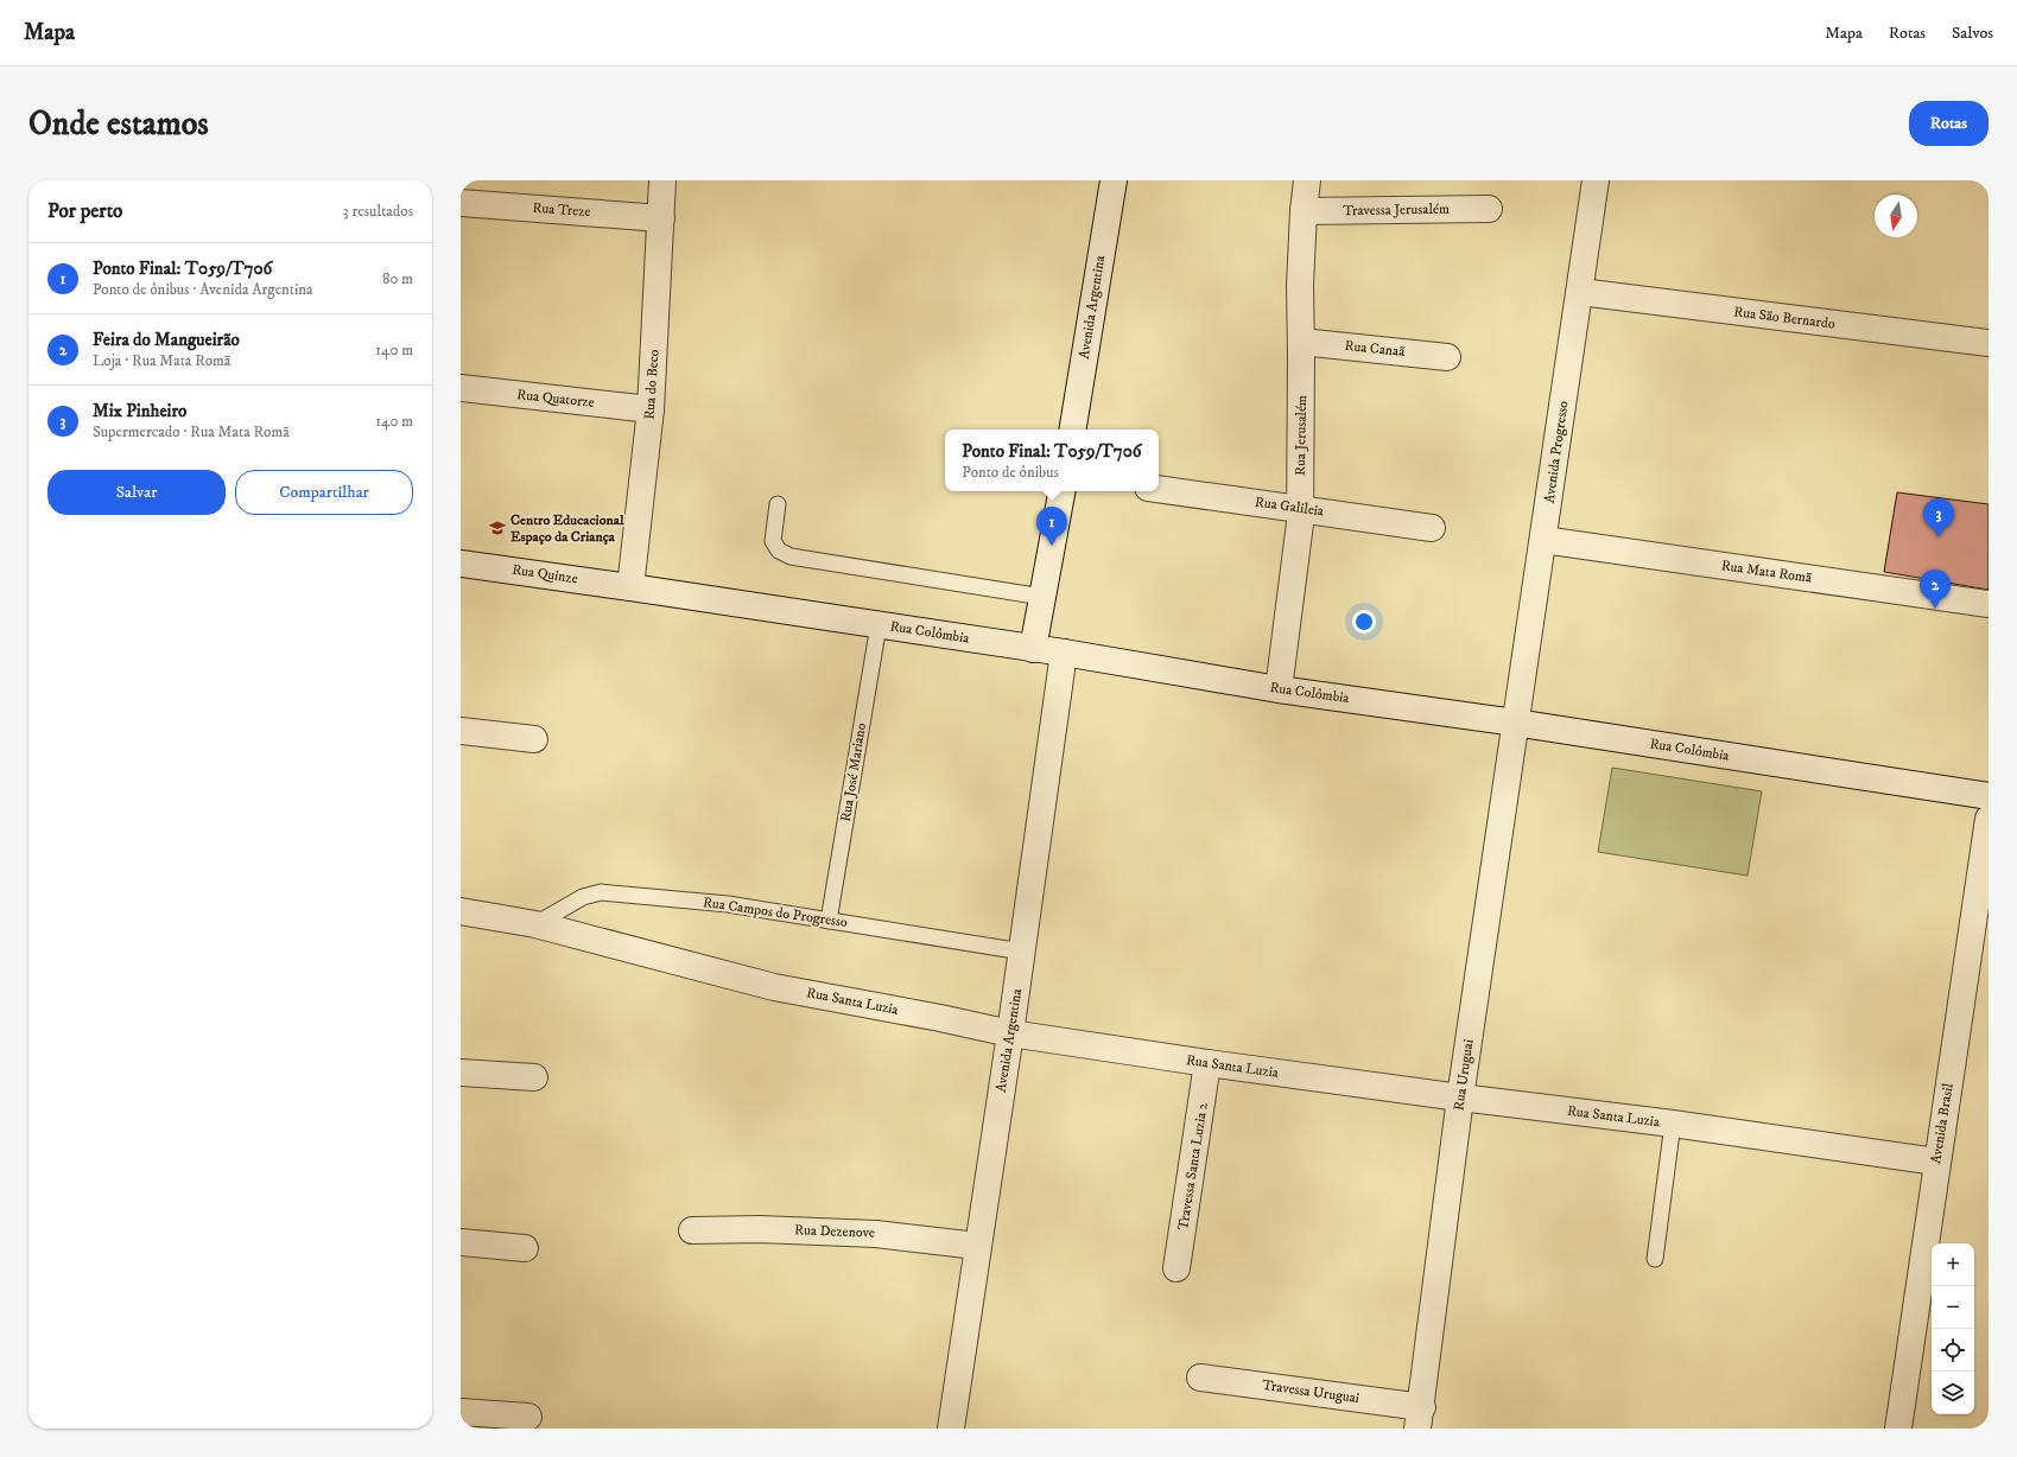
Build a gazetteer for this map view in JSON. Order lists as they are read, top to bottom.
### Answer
{
  "streets": {
    "street": [
      "Rua Treze",
      "Travessa Jerusalém",
      "Avenida Argentina",
      "Rua São Bernardo",
      "Rua Canaã",
      "Rua do Beco",
      "Rua Quatorze",
      "Rua Jerusalém",
      "Avenida Progresso",
      "Rua Galileia",
      "Rua Mata Romã",
      "Rua Quinze",
      "Rua Colômbia",
      "Rua Santa Luzia",
      "Rua Uruguai",
      "Avenida Brasil",
      "Travessa Santa Luzia 2",
      "Rua Dezenove",
      "Travessa Uruguai"
    ],
    "lane": ["Rua José Mariano", "Rua Campos do Progresso"]
  },
  "crossings": [
    ["Rua Treze", "Rua do Beco"],
    ["Travessa Jerusalém", "Rua Jerusalém"],
    ["Avenida Argentina", "Rua Colômbia"],
    ["Avenida Argentina", "Rua Campos do Progresso"],
    ["Avenida Argentina", "Rua Santa Luzia"],
    ["Avenida Argentina", "Rua Dezenove"],
    ["Rua São Bernardo", "Avenida Progresso"],
    ["Rua Canaã", "Rua Jerusalém"],
    ["Rua do Beco", "Rua Quatorze"],
    ["Rua do Beco", "Rua Quinze"],
    ["Rua do Beco", "Rua Colômbia"],
    ["Rua Jerusalém", "Rua Galileia"],
    ["Rua Jerusalém", "Rua Colômbia"],
    ["Avenida Progresso", "Rua Mata Romã"],
    ["Avenida Progresso", "Rua Colômbia"],
    ["Avenida Progresso", "Rua Uruguai"],
    ["Rua Quinze", "Rua Colômbia"],
    ["Rua Colômbia", "Rua José Mariano"],
    ["Rua Colômbia", "Rua Uruguai"],
    ["Rua José Mariano", "Rua Campos do Progresso"],
    ["Rua Campos do Progresso", "Rua Santa Luzia"],
    ["Rua Santa Luzia", "Rua Uruguai"],
    ["Rua Santa Luzia", "Avenida Brasil"],
    ["Rua Santa Luzia", "Travessa Santa Luzia 2"],
    ["Rua Uruguai", "Travessa Uruguai"]
  ],
  "places": {
    "school or university": ["Centro Educacional Espaço da Criança"]
  },
  "north": "bottom",
  "page": {
    "header": "Mapa",
    "nav": ["Mapa", "Rotas", "Salvos"],
    "buttons": [
      "Rotas",
      ["Salvar", "Compartilhar"]
    ],
    "title": "Onde estamos",
    "heading": ["Por perto", "3 resultados"],
    "list": [
      {
        "mark": "1",
        "name": "Ponto Final: T059/T706",
        "note": "Ponto de ônibus · Avenida Argentina",
        "value": "80 m"
      },
      {
        "mark": "2",
        "name": "Feira do Mangueirão",
        "note": "Loja · Rua Mata Romã",
        "value": "140 m"
      },
      {
        "mark": "3",
        "name": "Mix Pinheiro",
        "note": "Supermercado · Rua Mata Romã",
        "value": "140 m"
      }
    ],
    "popup": ["Ponto Final: T059/T706", "Ponto de ônibus"],
    "pins": ["3", "1", "2"],
    "map_buttons": ["+", "−"]
  }
}
